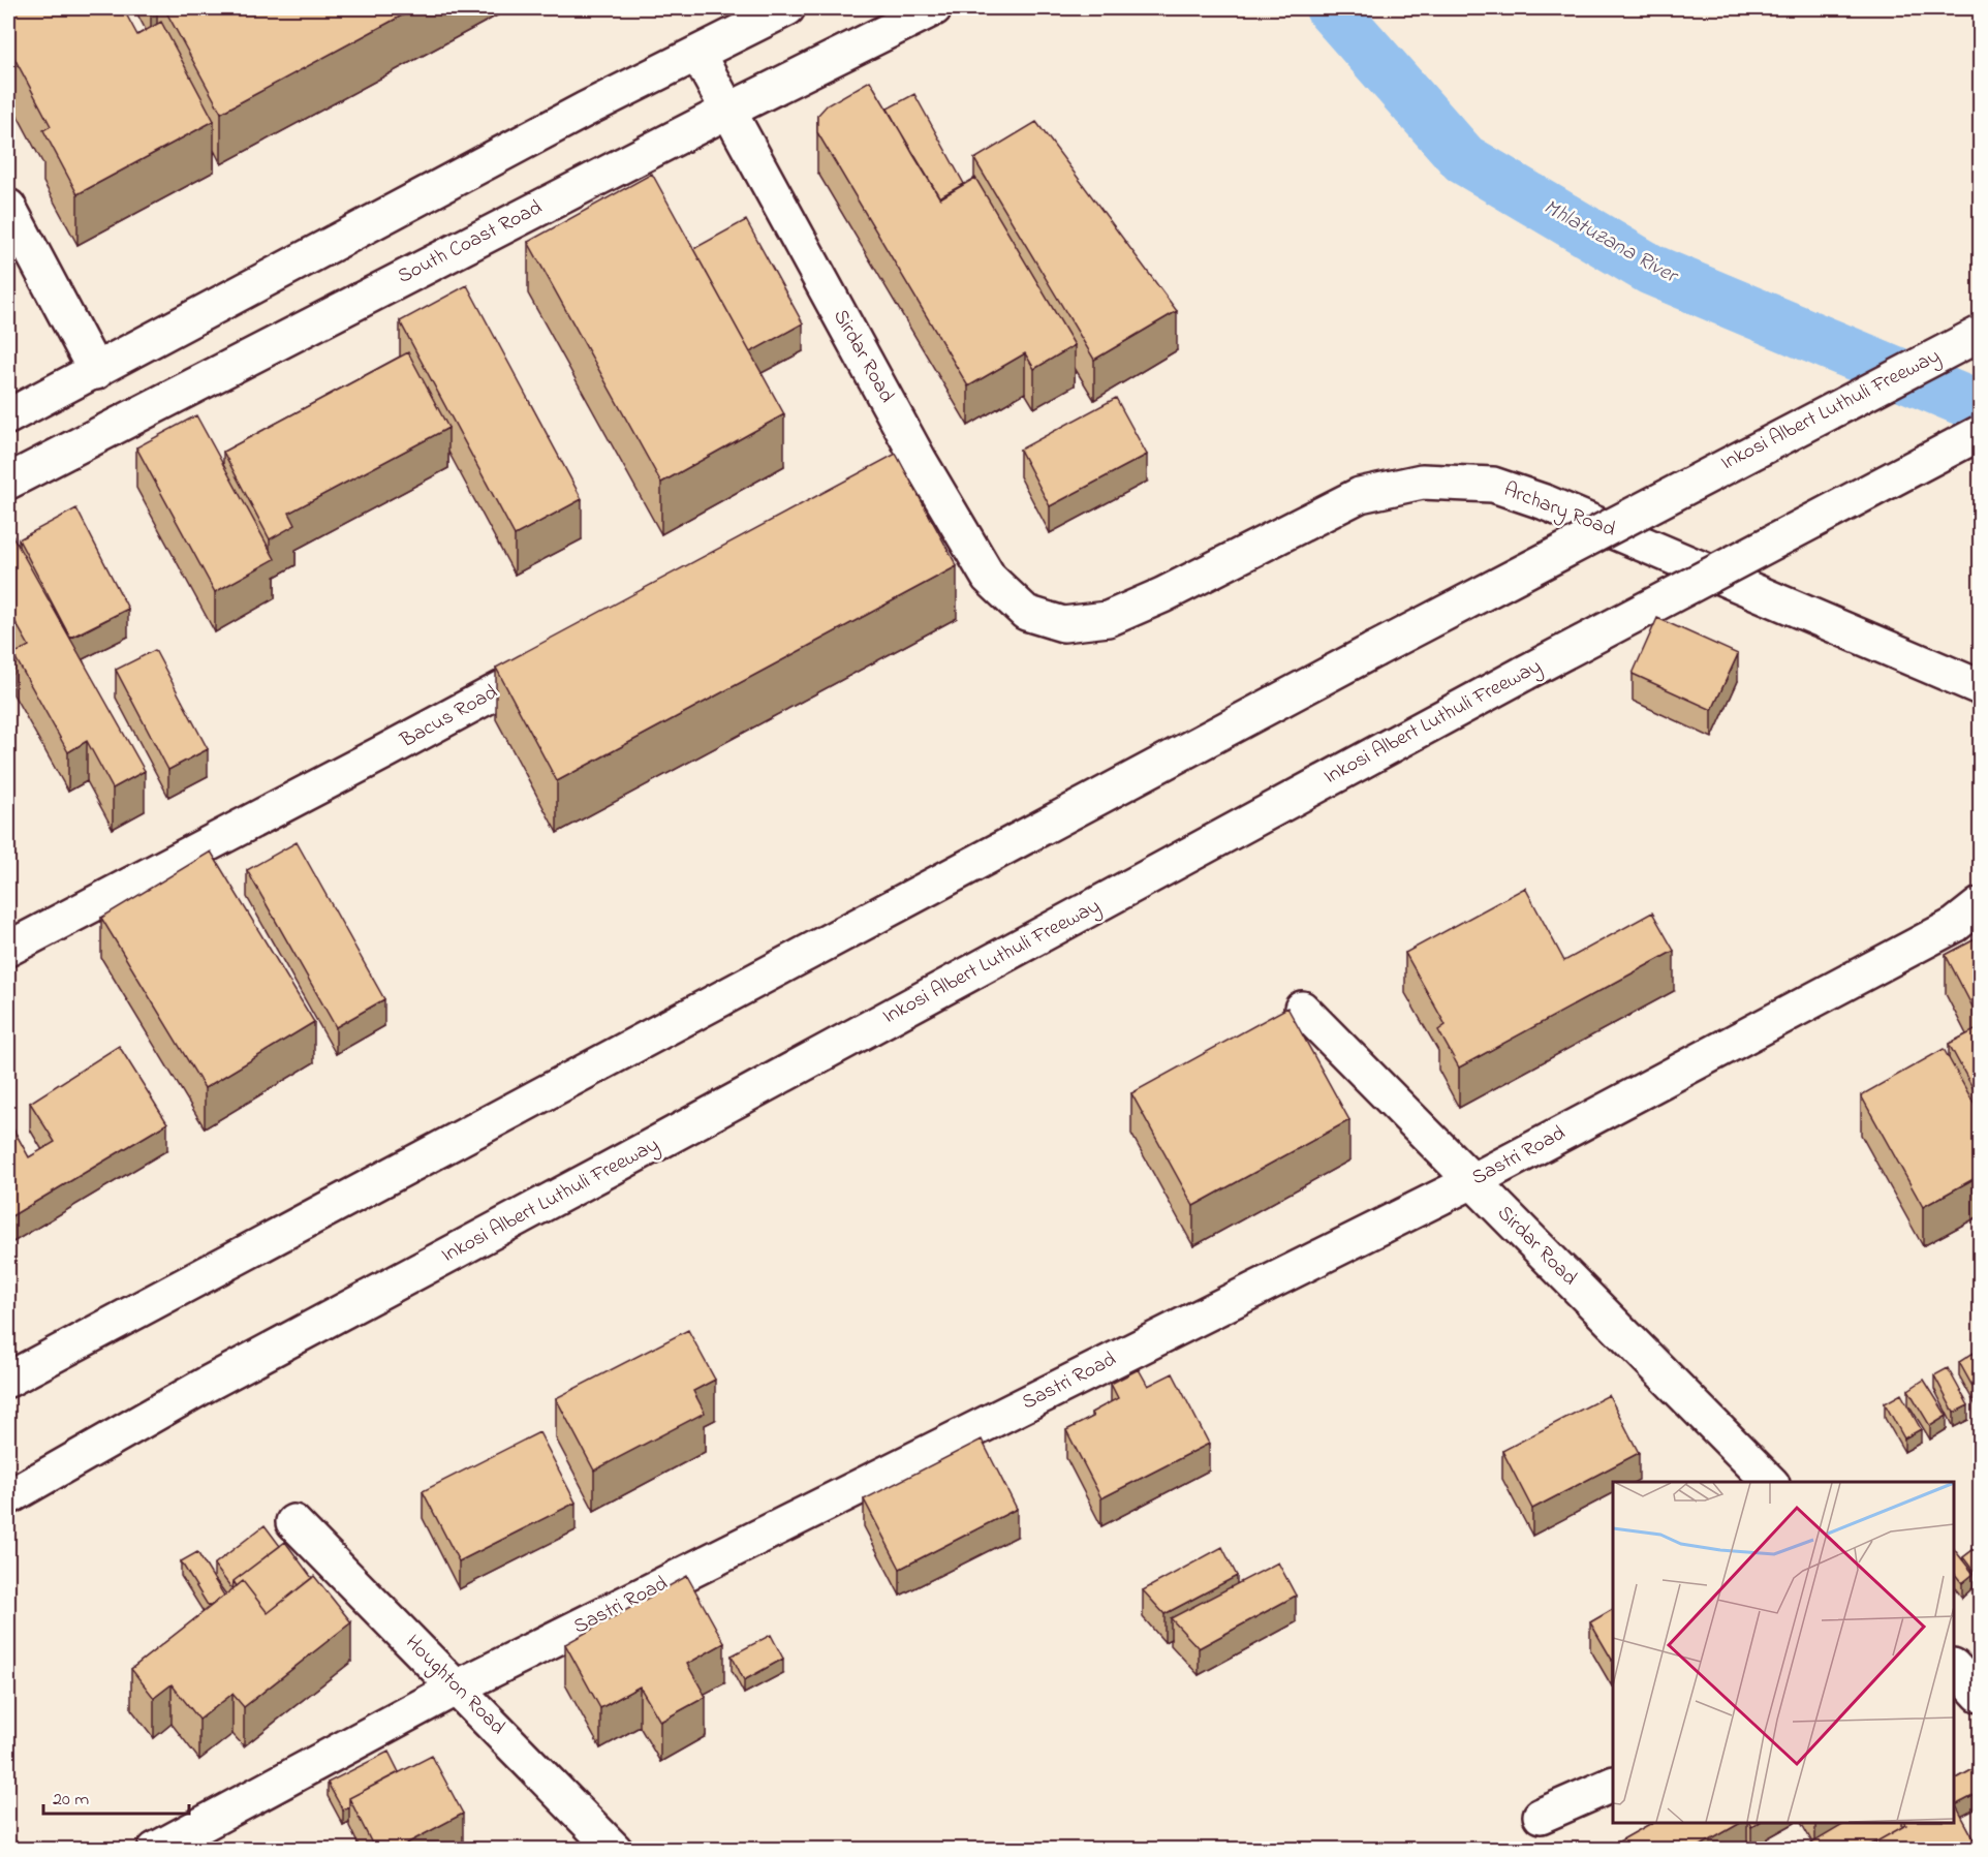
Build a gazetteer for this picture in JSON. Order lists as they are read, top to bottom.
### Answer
{
  "streets": {
    "main road": [
      "South Coast Road",
      "Sirdar Road",
      "Inkosi Albert Luthuli Freeway",
      "Archary Road",
      "Bacus Road",
      "Sastri Road",
      "Houghton Road"
    ]
  },
  "crossings": [
    ["South Coast Road", "Sirdar Road"],
    ["Sirdar Road", "Archary Road"],
    ["Sirdar Road", "Sastri Road"],
    ["Sastri Road", "Houghton Road"]
  ],
  "water": ["Mhlatuzana River"],
  "scale_bar": "20 m"
}
